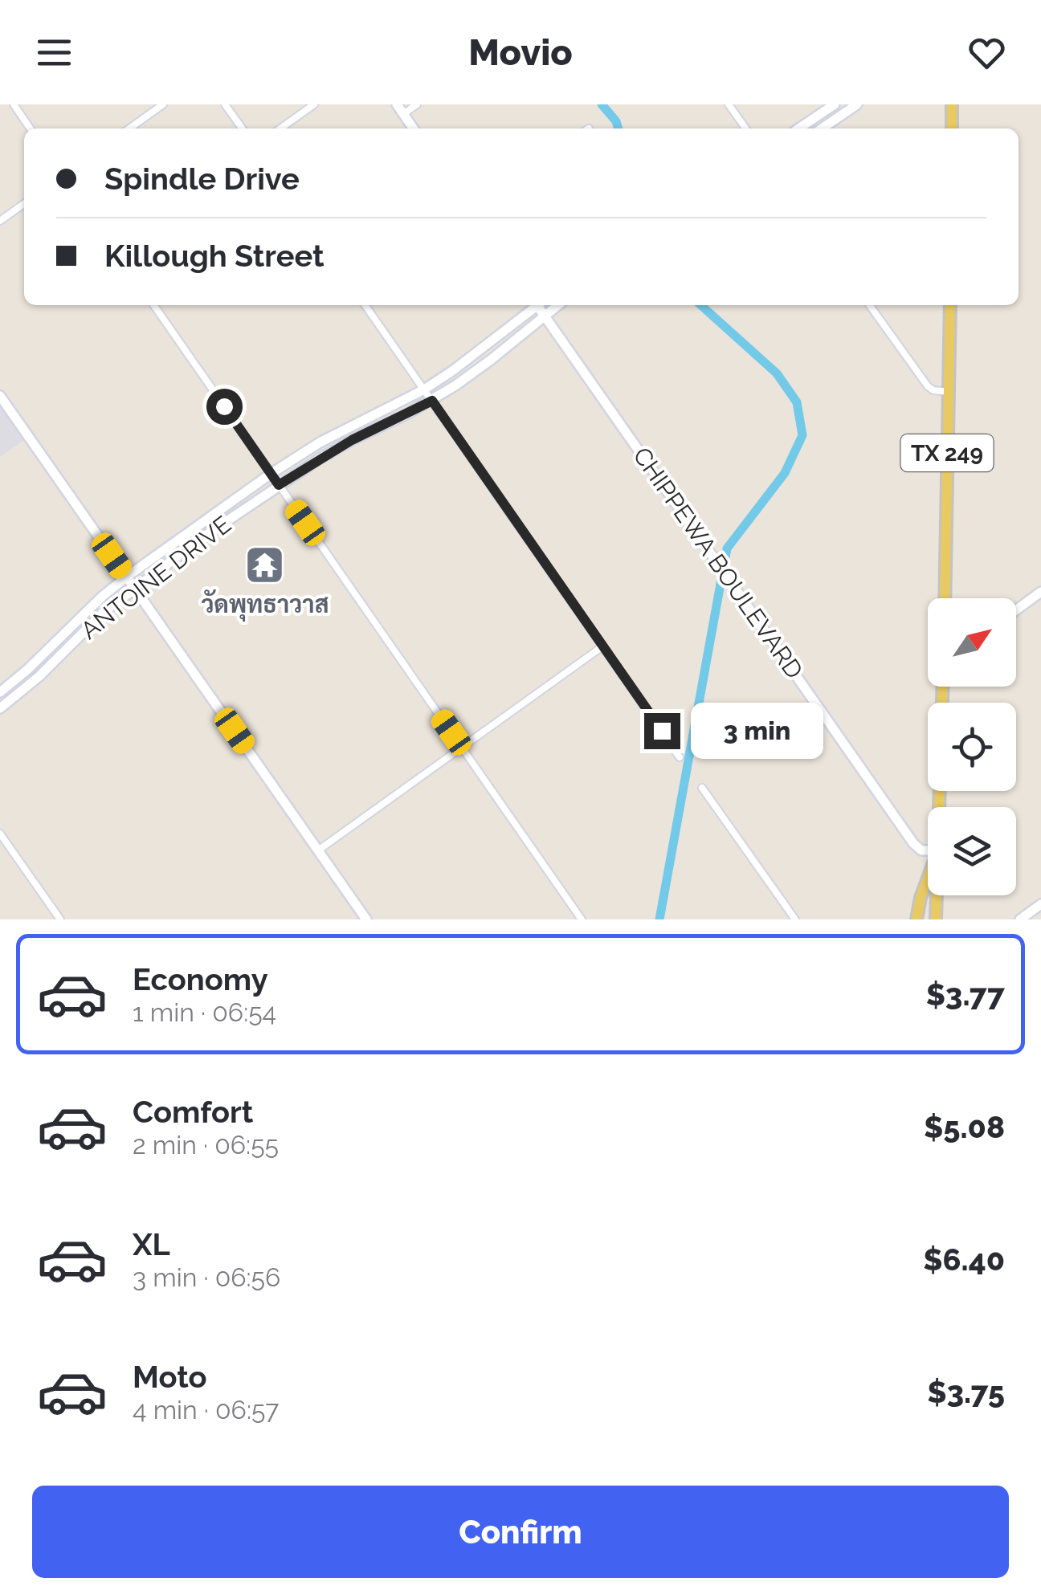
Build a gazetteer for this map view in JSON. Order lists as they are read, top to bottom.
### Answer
{
  "streets": {
    "main road": ["TX 249", "CHIPPEWA BOULEVARD", "ANTOINE DRIVE"]
  },
  "crossings": [
    ["CHIPPEWA BOULEVARD", "ANTOINE DRIVE"]
  ],
  "places": {
    "temple": ["วัดพุทธาวาส"]
  },
  "north": "top right",
  "page": {
    "header": "Movio",
    "banner": ["Spindle Drive", "Killough Street"],
    "bubble": "3 min",
    "list": [
      {
        "name": "Economy",
        "note": "1 min · 06:54",
        "value": "$3.77"
      },
      {
        "name": "Comfort",
        "note": "2 min · 06:55",
        "value": "$5.08"
      },
      {
        "name": "XL",
        "note": "3 min · 06:56",
        "value": "$6.40"
      },
      {
        "name": "Moto",
        "note": "4 min · 06:57",
        "value": "$3.75"
      }
    ],
    "buttons": "Confirm"
  }
}
